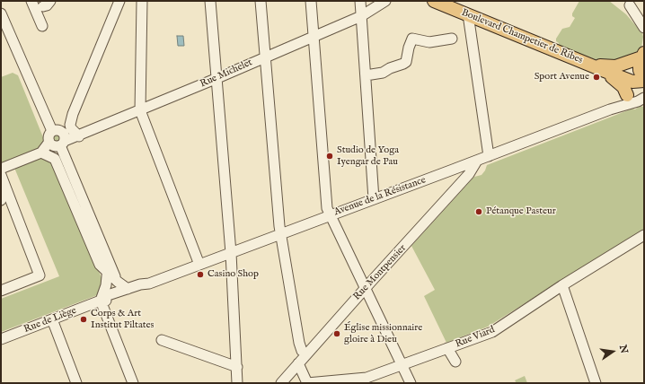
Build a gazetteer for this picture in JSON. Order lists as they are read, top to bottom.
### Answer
{
  "streets": {
    "main road": ["Boulevard Champetier de Ribes"],
    "street": [
      "Rue Michelet",
      "Avenue de la Résistance",
      "Rue Montpensier",
      "Rue de Liège",
      "Rue Viard"
    ]
  },
  "crossings": [
    ["Boulevard Champetier de Ribes", "Avenue de la Résistance"],
    ["Avenue de la Résistance", "Rue Montpensier"],
    ["Avenue de la Résistance", "Rue de Liège"],
    ["Rue Montpensier", "Rue Viard"]
  ],
  "places": [
    "Sport Avenue",
    "Studio de Yoga Iyengar de Pau",
    "Pétanque Pasteur",
    "Casino Shop",
    "Corps & Art Institut Piltates",
    "Église missionnaire gloire à Dieu"
  ],
  "north": "right"
}
